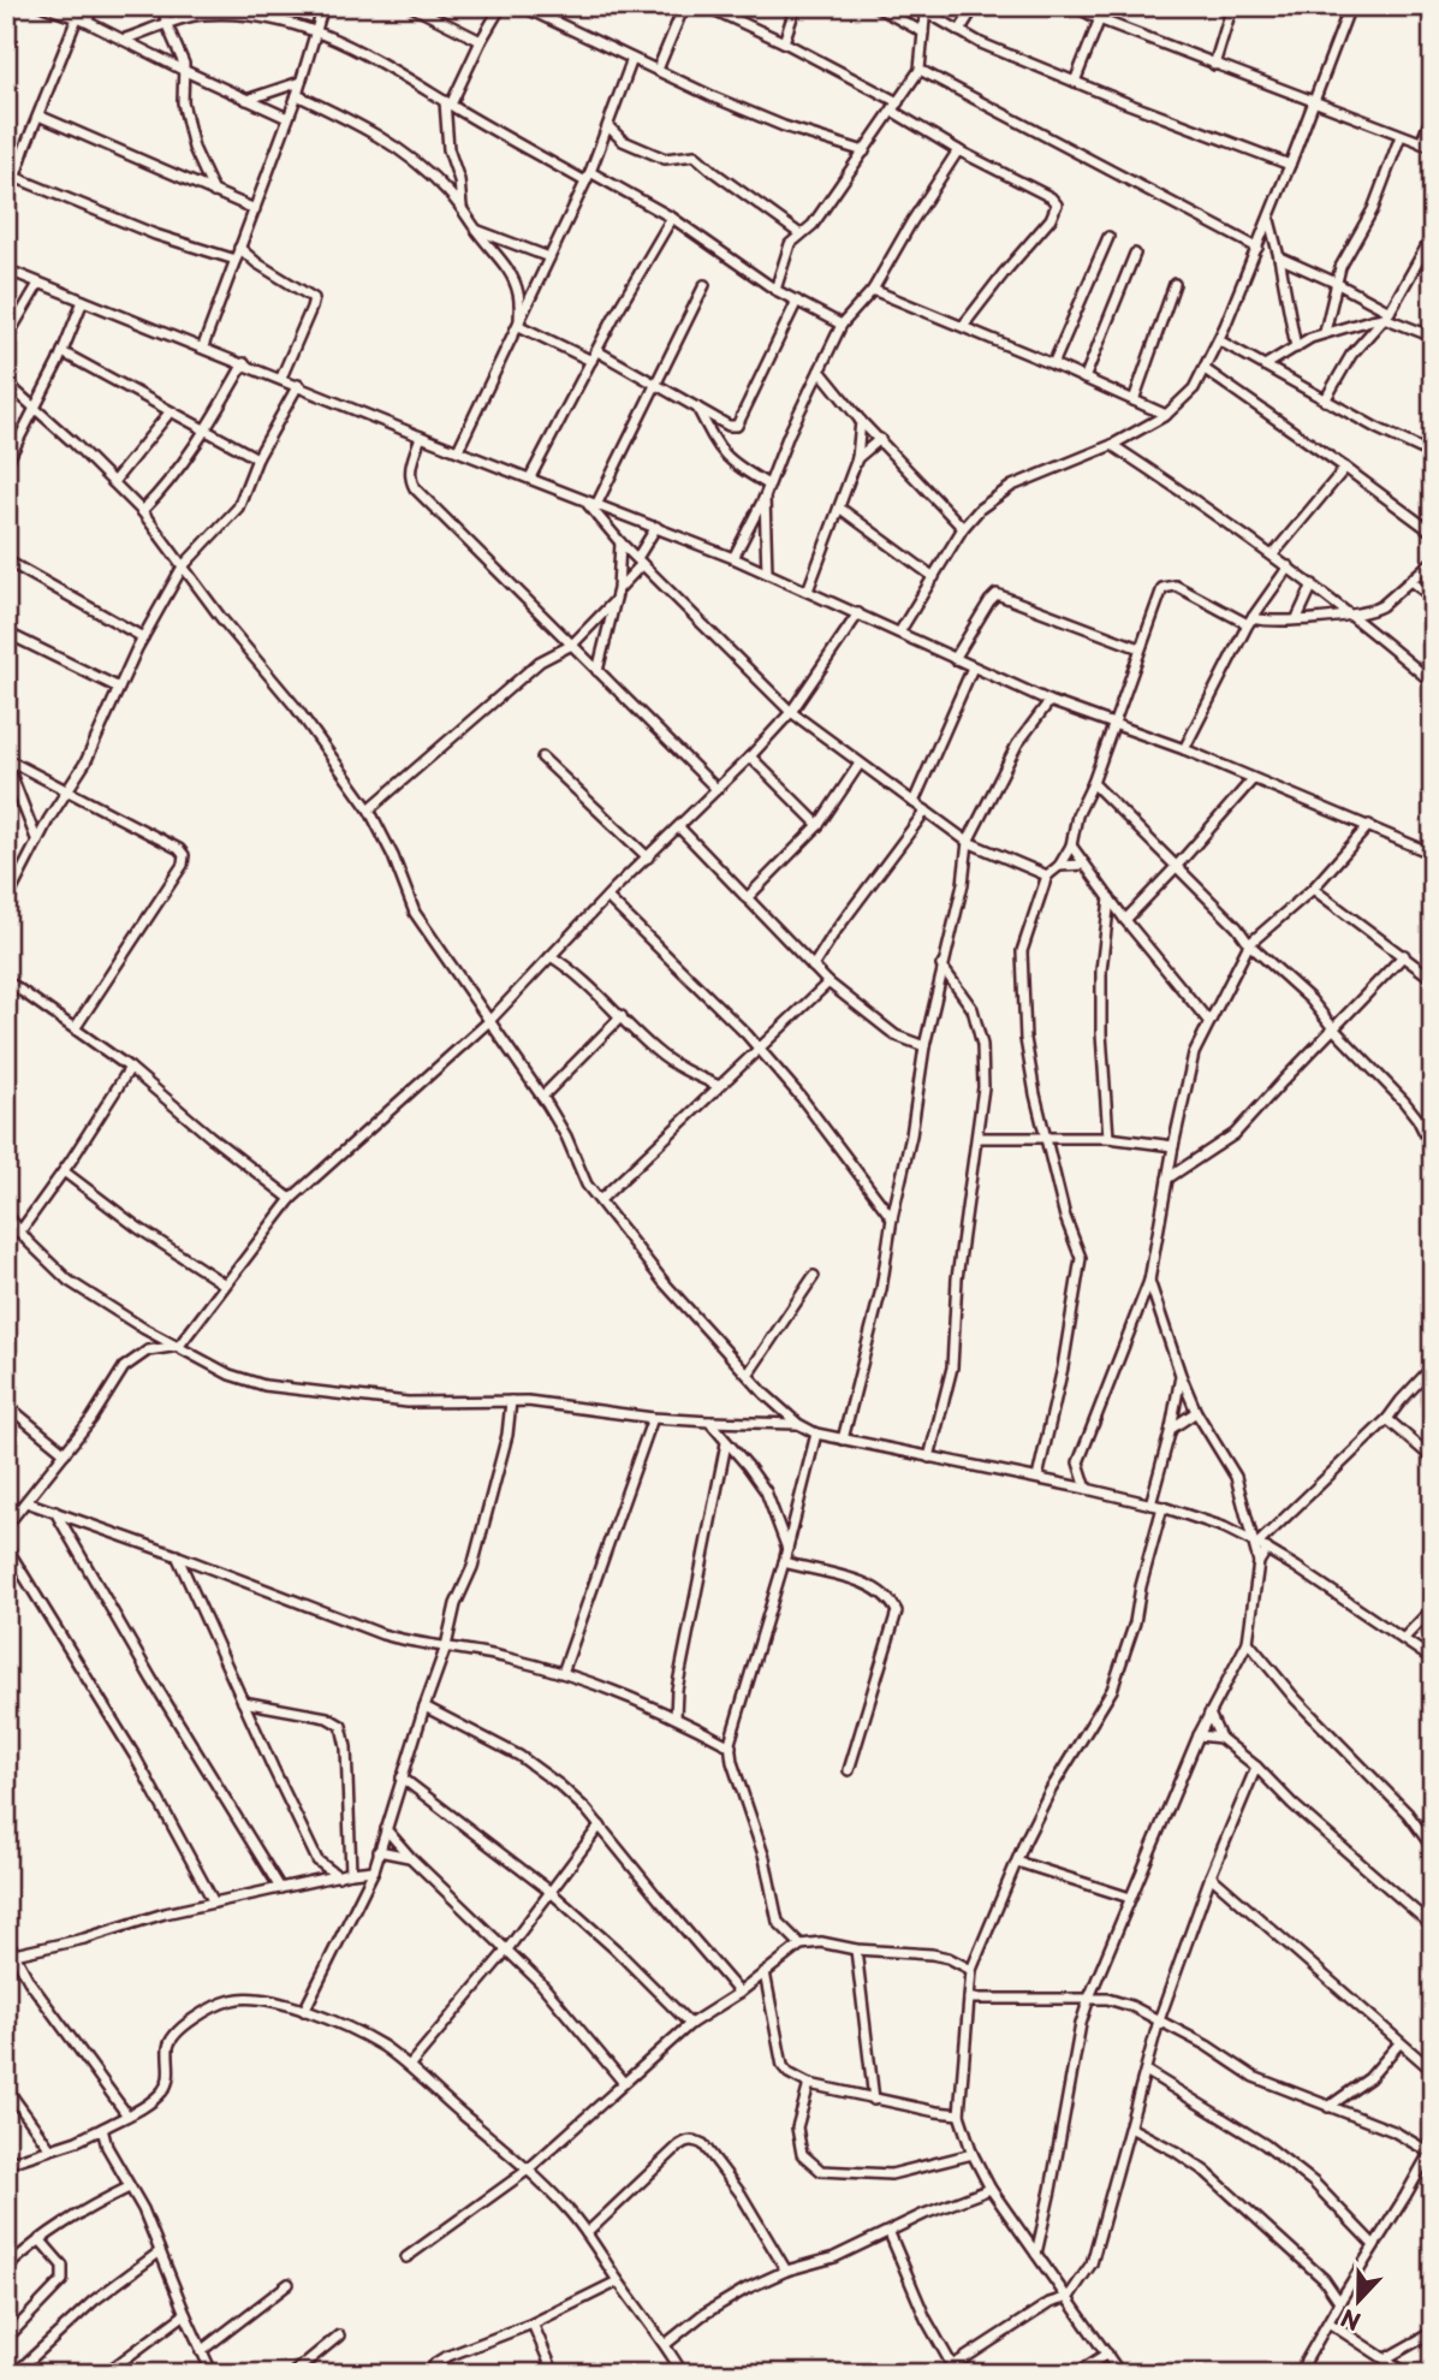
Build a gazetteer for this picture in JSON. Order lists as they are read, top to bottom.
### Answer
{
  "north": "bottom"
}
